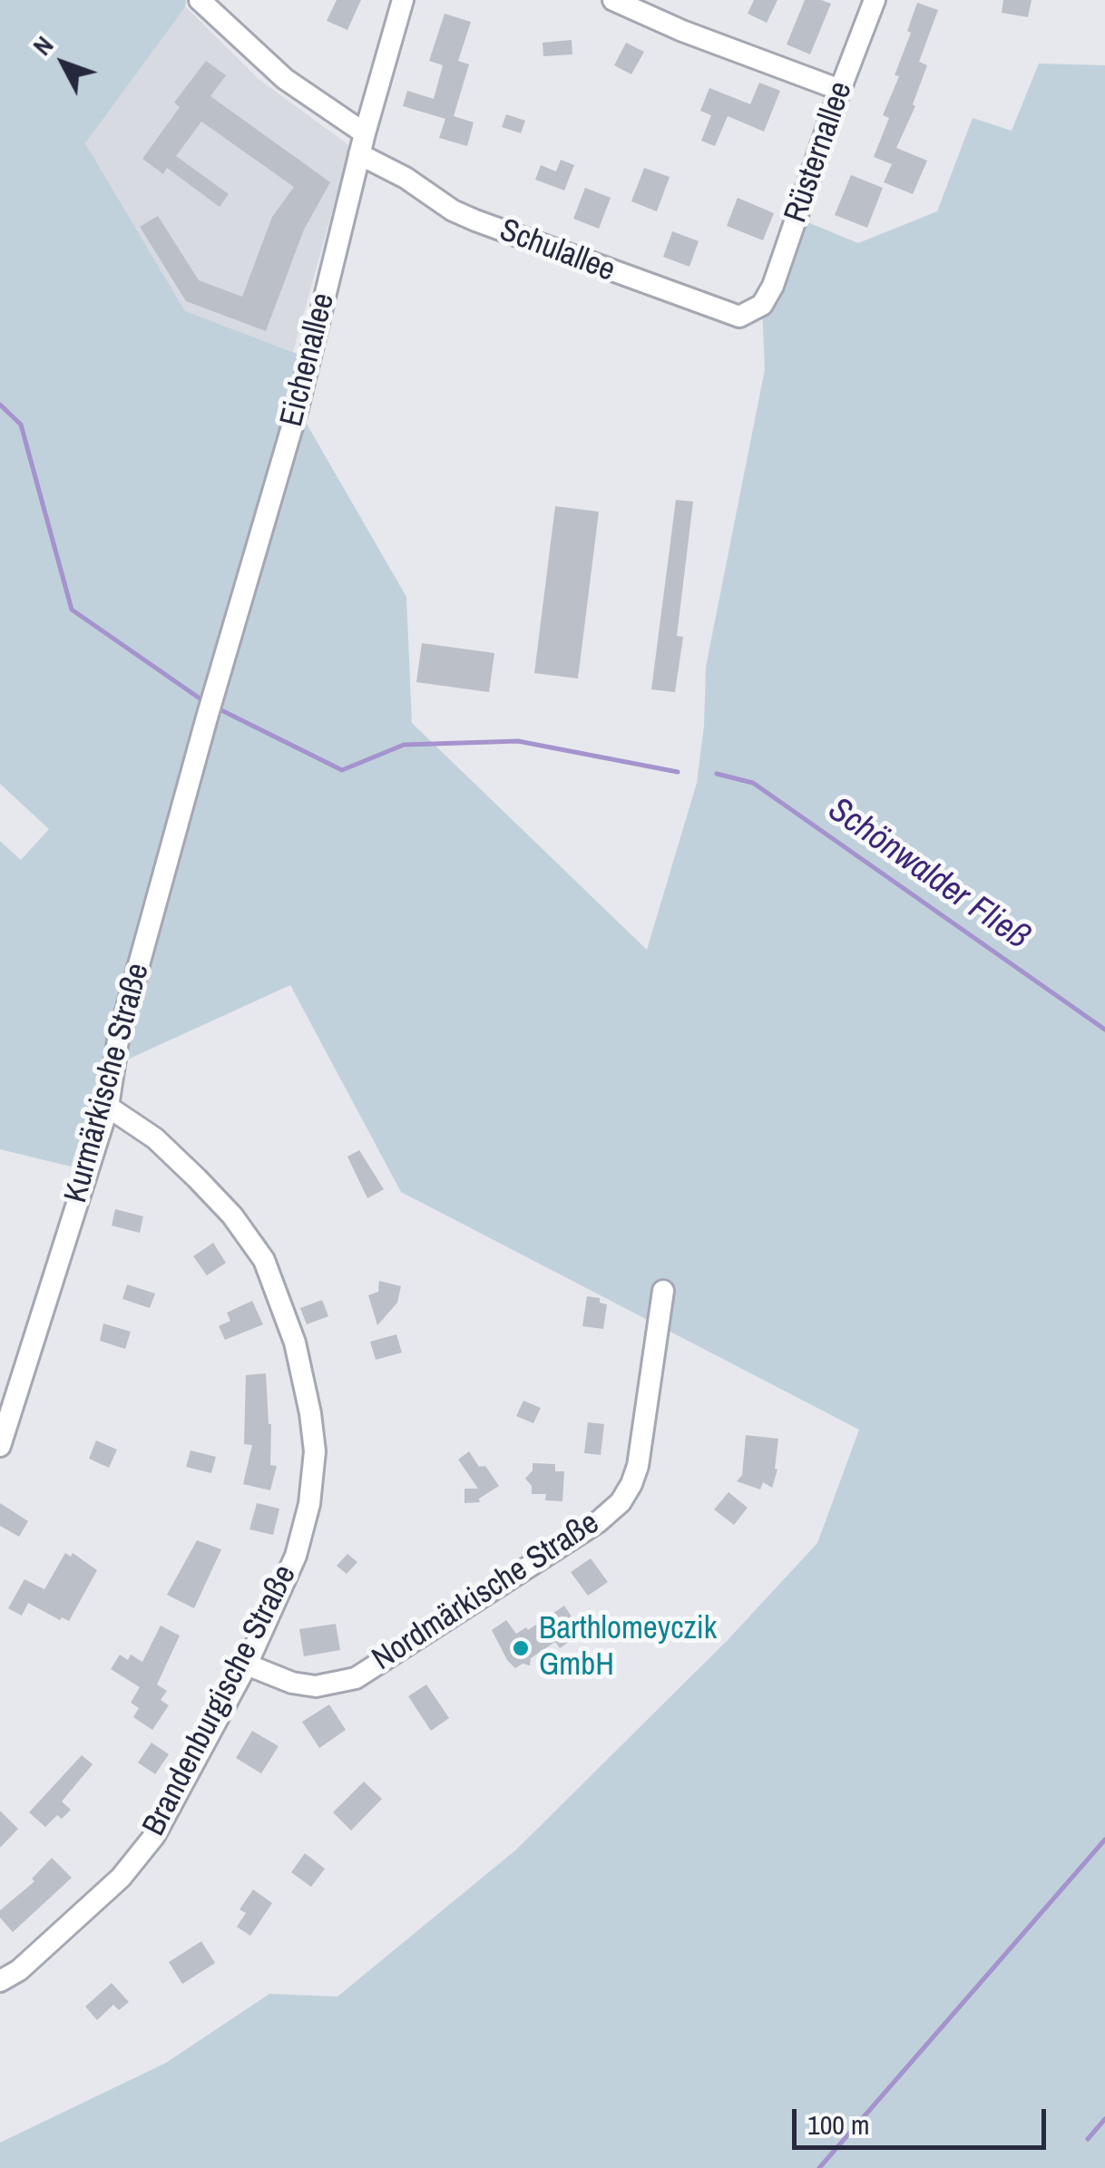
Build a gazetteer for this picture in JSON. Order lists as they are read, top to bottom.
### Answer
{
  "streets": {
    "street": [
      "Rüsternallee",
      "Schulallee",
      "Eichenallee",
      "Kurmärkische Straße",
      "Nordmärkische Straße",
      "Brandenburgische Straße"
    ]
  },
  "crossings": [
    ["Rüsternallee", "Schulallee"],
    ["Schulallee", "Eichenallee"],
    ["Eichenallee", "Kurmärkische Straße"],
    ["Kurmärkische Straße", "Brandenburgische Straße"],
    ["Nordmärkische Straße", "Brandenburgische Straße"]
  ],
  "water": ["Schönwalder Fließ"],
  "places": ["Barthlomeyczik GmbH"],
  "scale_bar": "100 m",
  "north": "top left"
}
